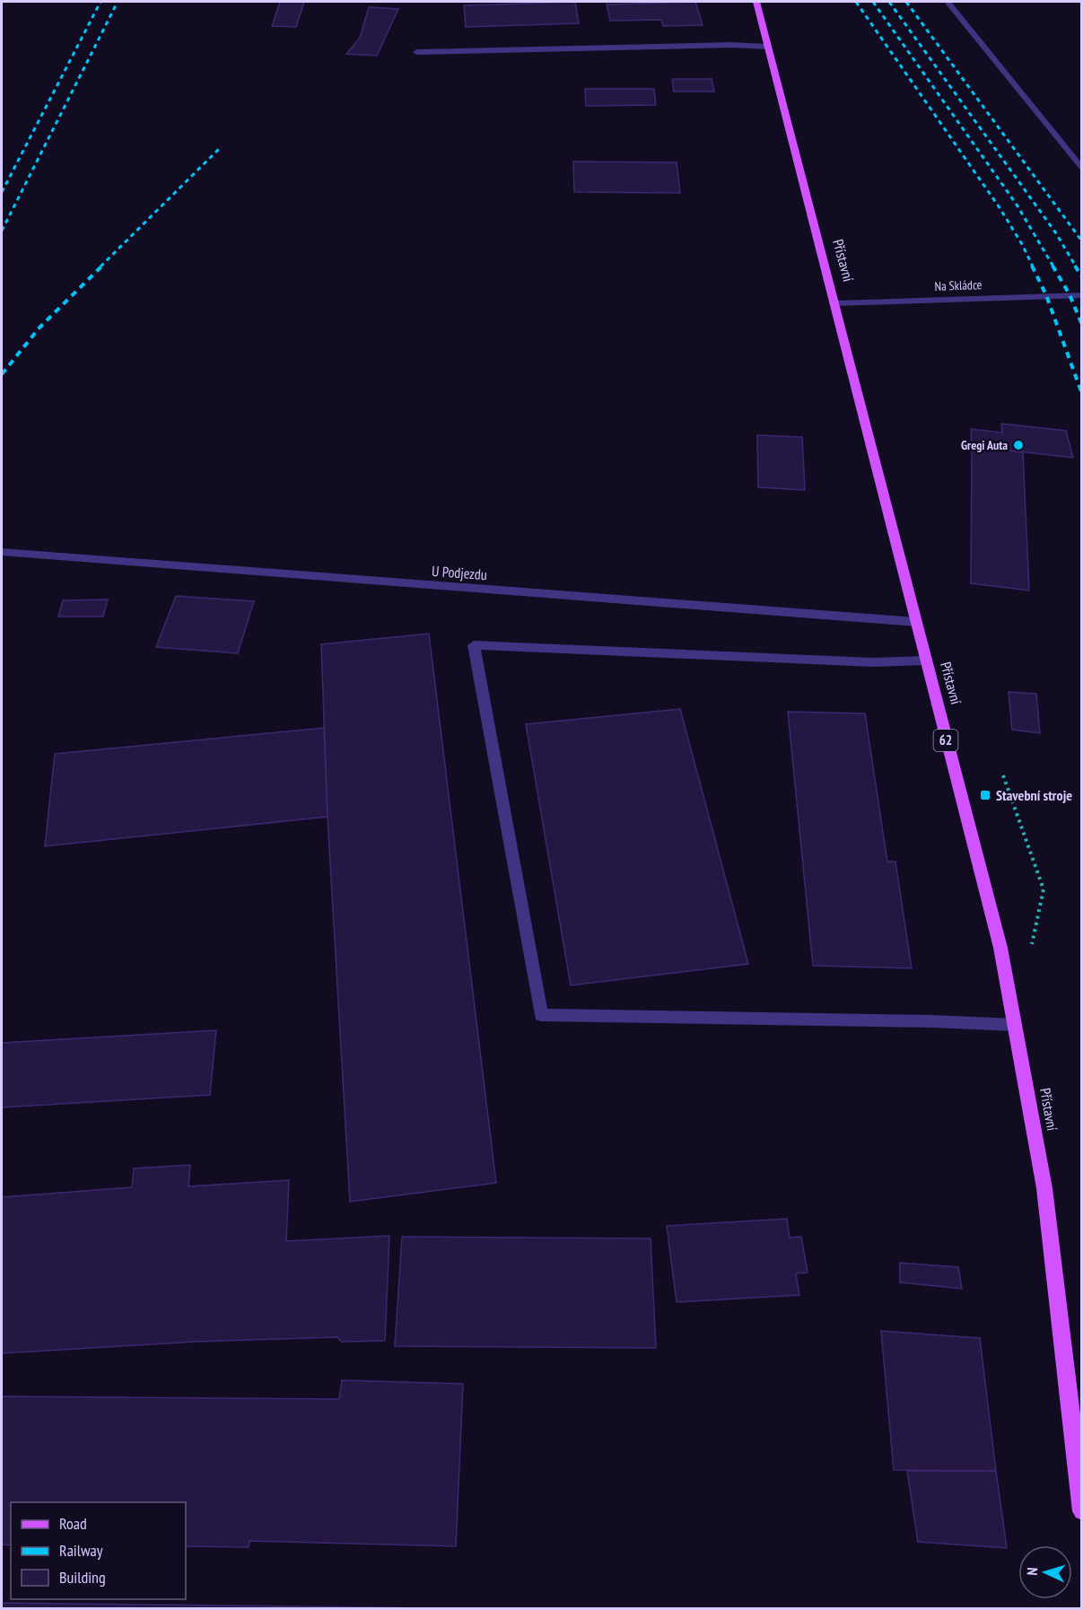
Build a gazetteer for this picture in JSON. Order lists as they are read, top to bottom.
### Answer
{
  "streets": {
    "main road": ["Přístavní", "62"],
    "street": ["Na Skládce", "U Podjezdu"]
  },
  "crossings": [
    ["Přístavní", "Na Skládce"],
    ["Přístavní", "U Podjezdu"]
  ],
  "places": {
    "other": ["Gregi Auta"],
    "transit": ["Stavební stroje"]
  },
  "legend": ["Road", "Railway", "Building"],
  "north": "left"
}
